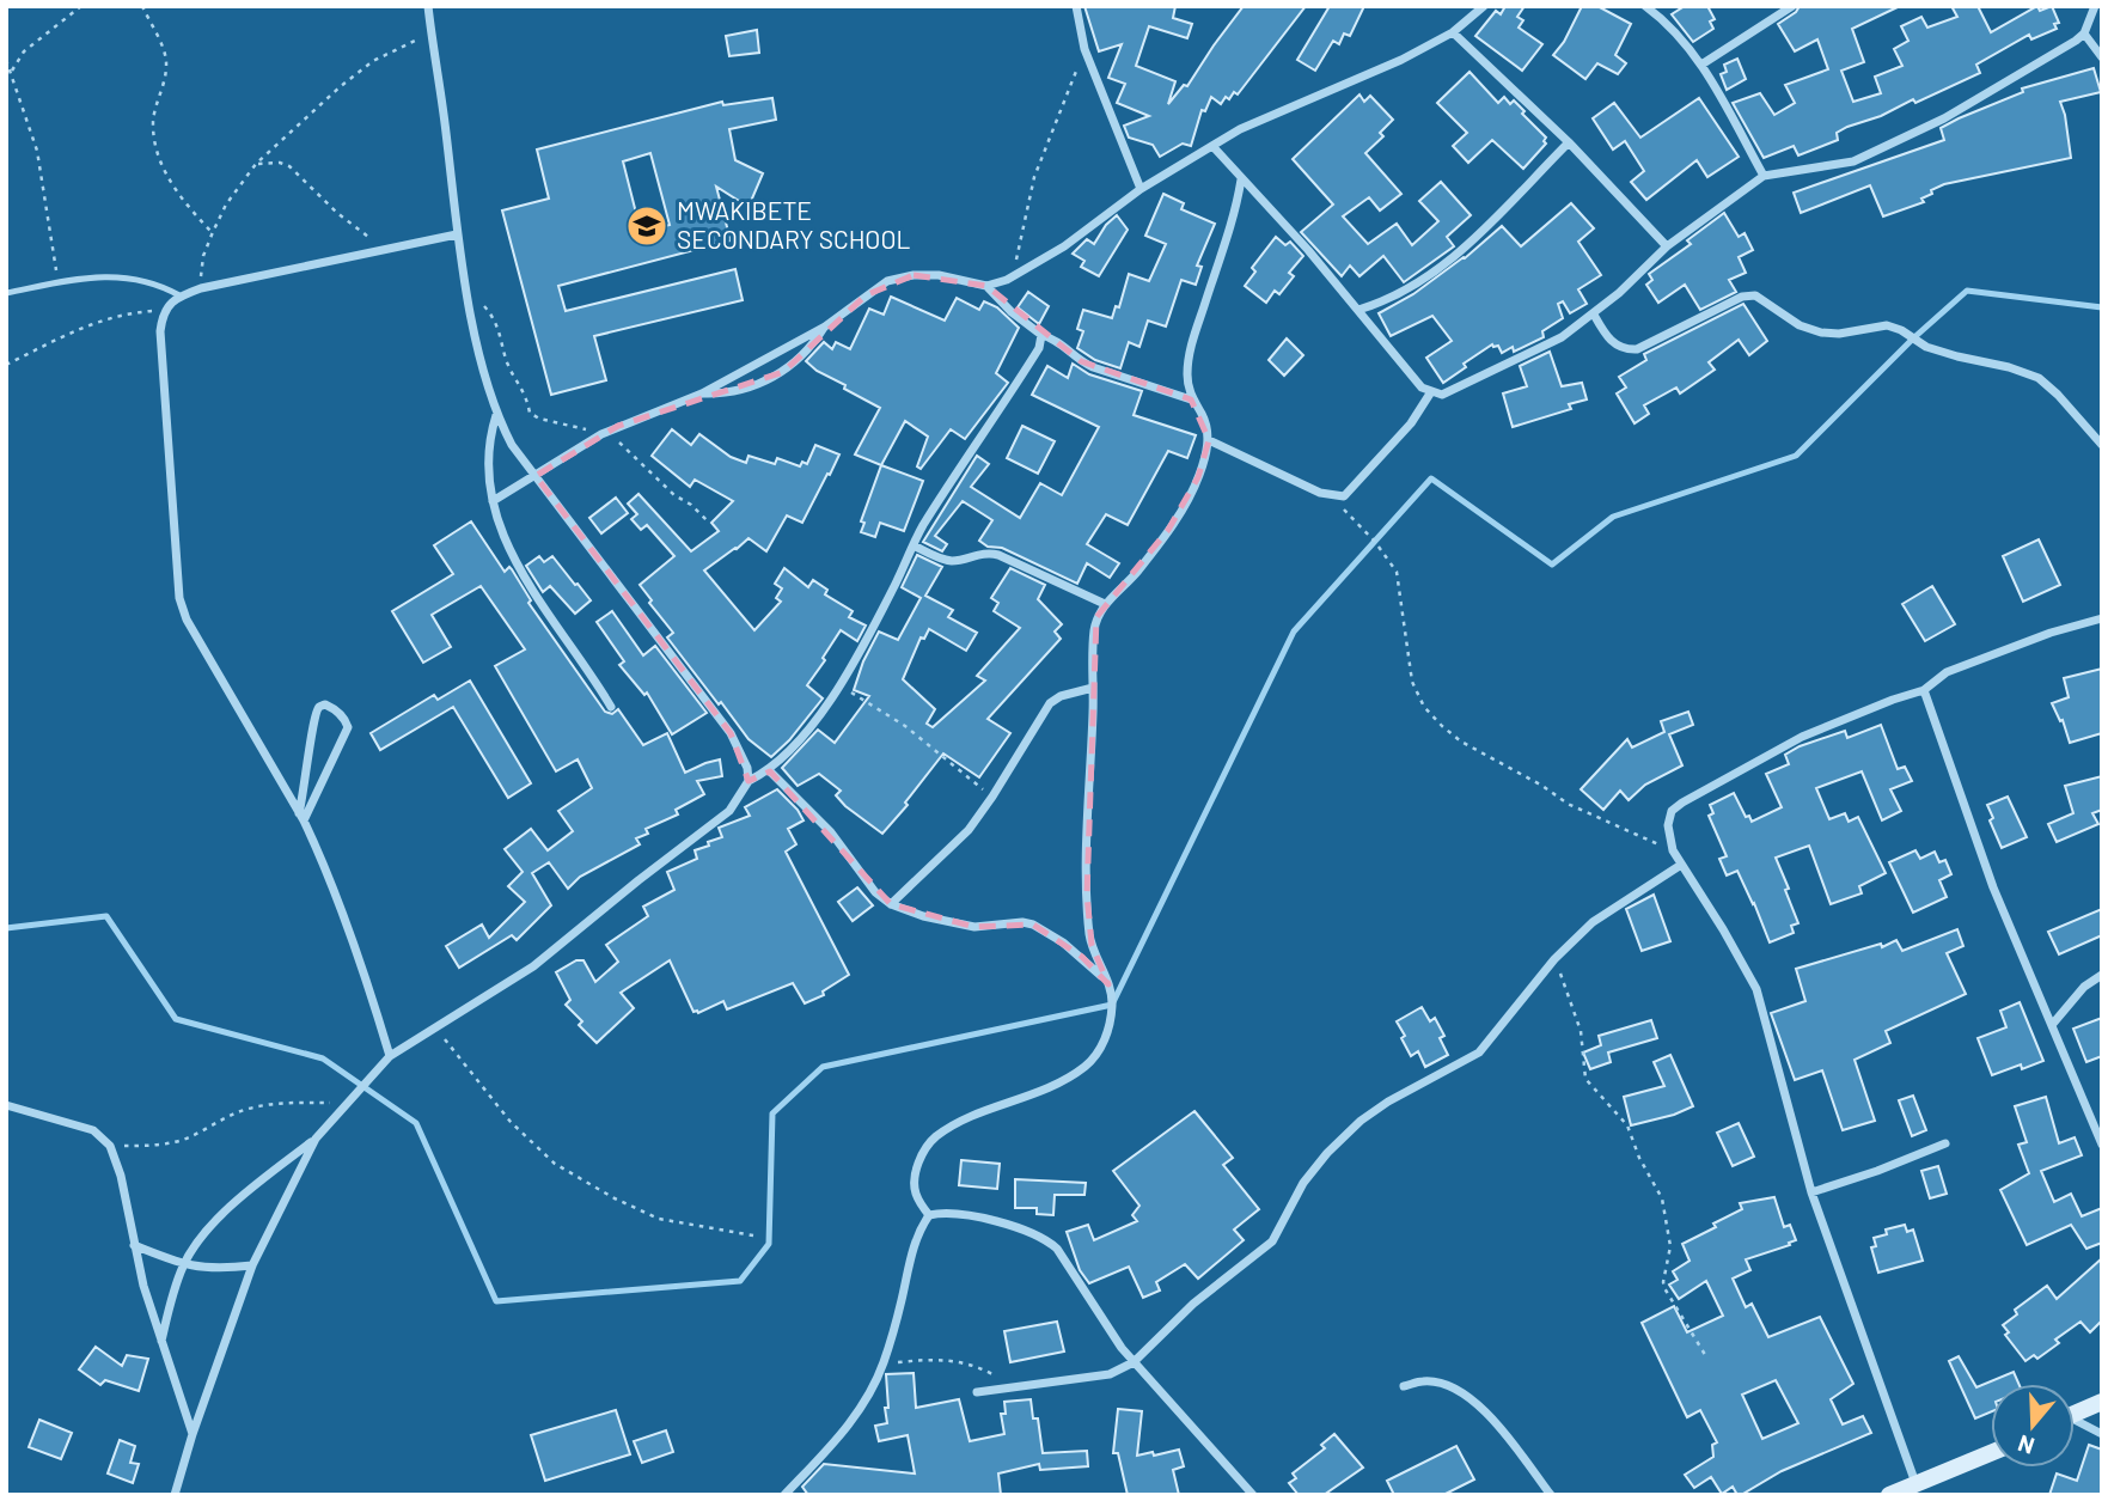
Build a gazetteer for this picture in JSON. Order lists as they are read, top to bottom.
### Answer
{
  "places": {
    "school or university": ["MWAKIBETE SECONDARY SCHOOL"]
  },
  "north": "bottom"
}
